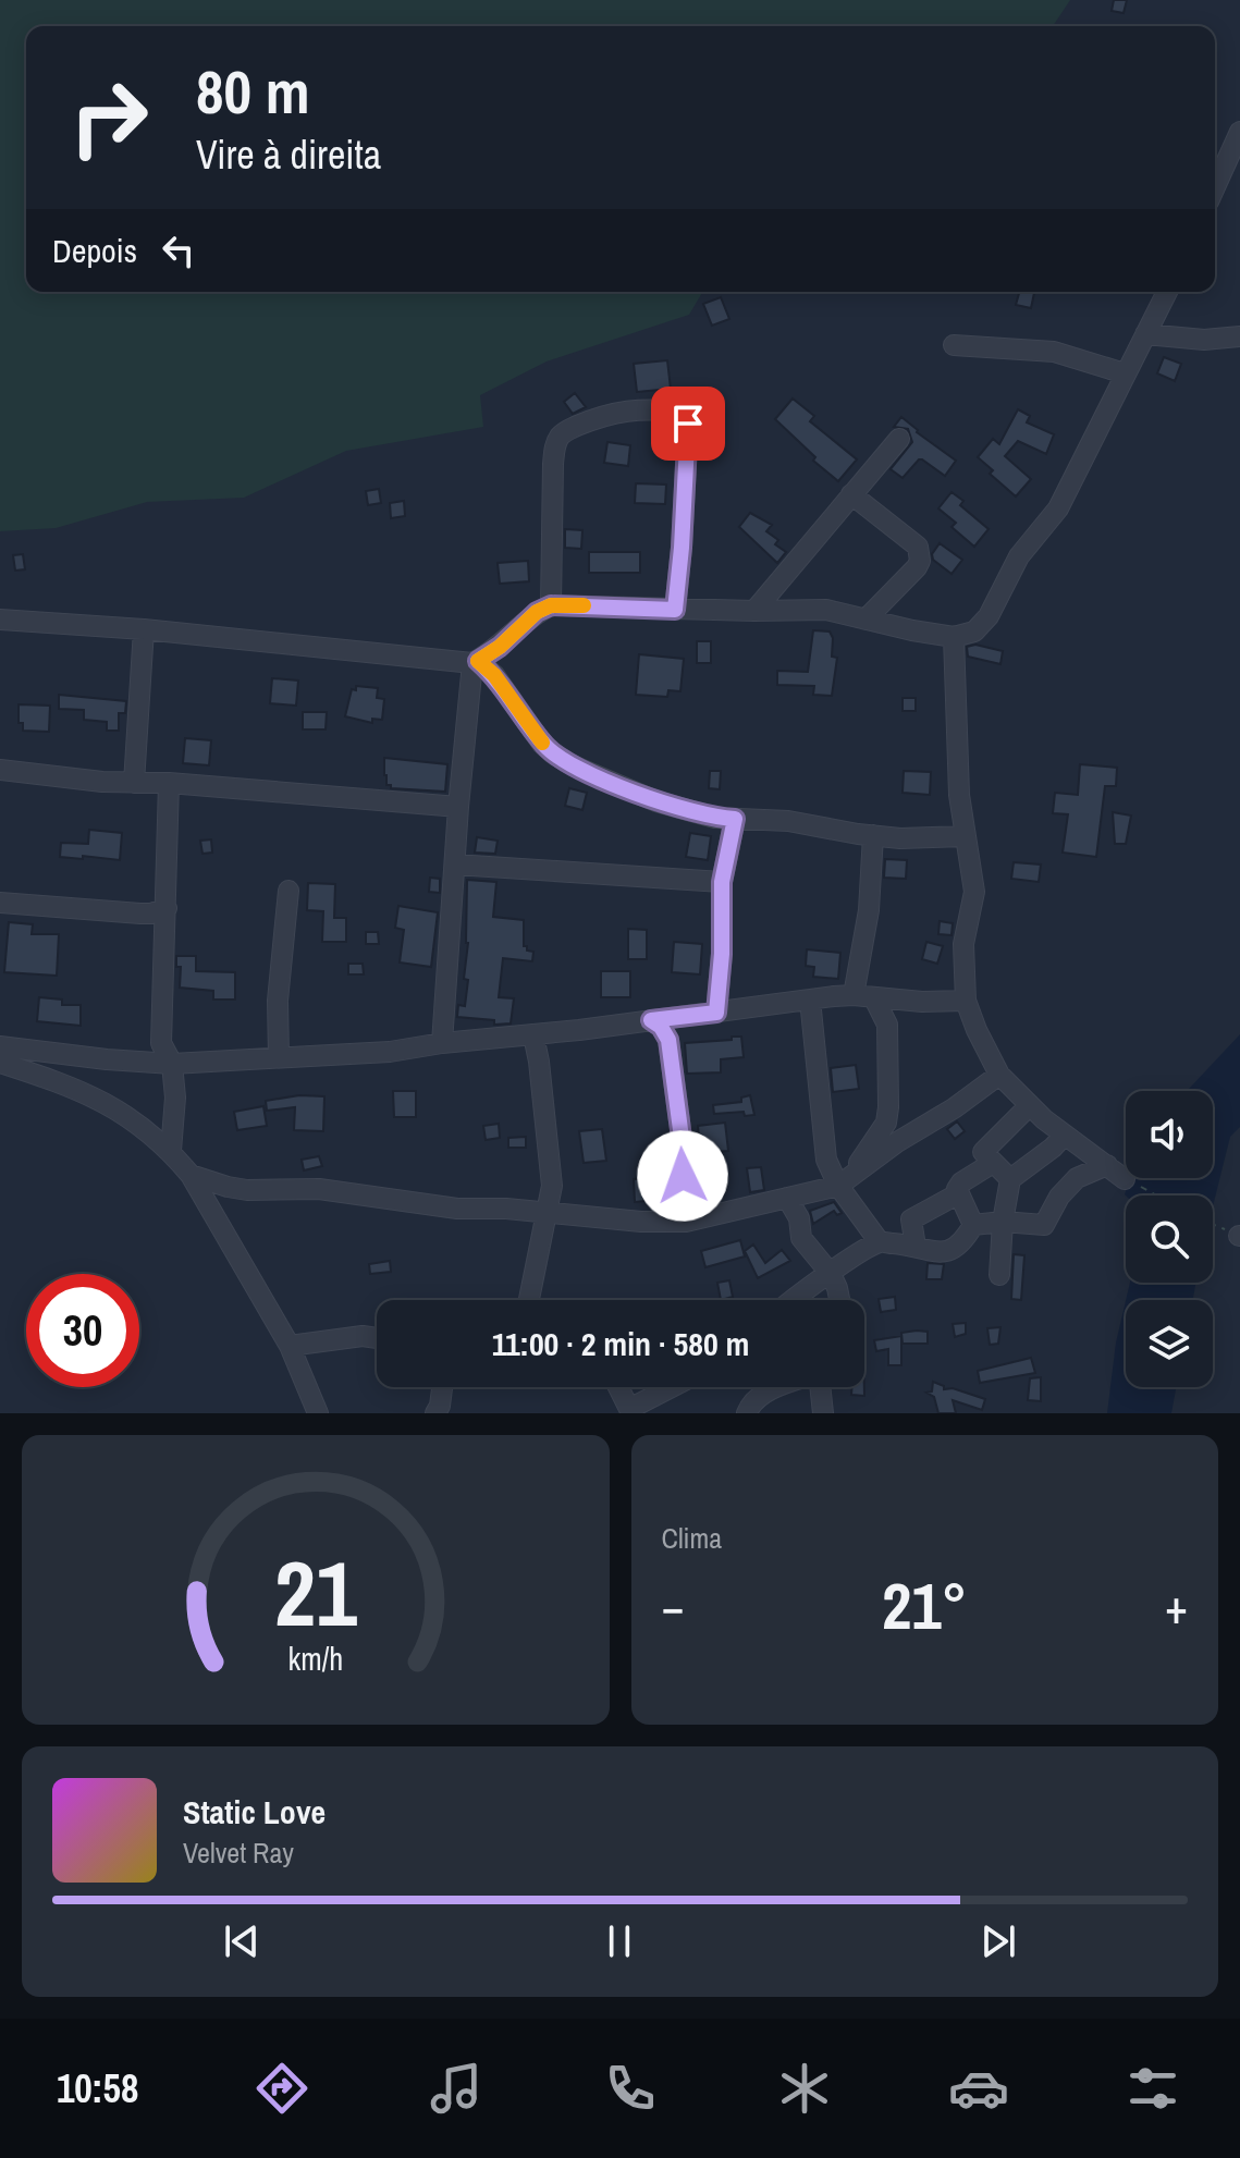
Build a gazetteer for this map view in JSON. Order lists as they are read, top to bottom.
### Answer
{
  "page": {
    "turn": ["80 m", "Vire à direita"],
    "then": "Depois",
    "limit": "30",
    "trip": "11:00 · 2 min · 580 m",
    "tile": "Clima",
    "heat": ["−", "21°", "+"],
    "song": ["Static Love", "Velvet Ray"],
    "tabs": "10:58",
    "gauge": ["21", "km/h"]
  }
}
